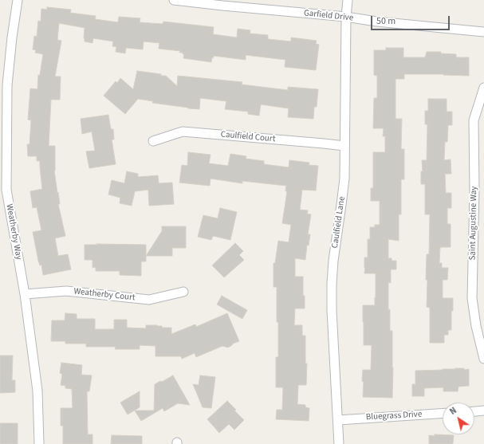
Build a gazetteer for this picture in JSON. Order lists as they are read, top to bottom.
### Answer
{
  "streets": {
    "street": [
      "Garfield Drive",
      "Caulfield Court",
      "Caulfield Lane",
      "Saint Augustine Way",
      "Weatherby Way",
      "Weatherby Court",
      "Bluegrass Drive"
    ]
  },
  "crossings": [
    ["Garfield Drive", "Caulfield Lane"],
    ["Caulfield Court", "Caulfield Lane"],
    ["Caulfield Lane", "Bluegrass Drive"],
    ["Weatherby Way", "Weatherby Court"]
  ],
  "scale_bar": "50 m",
  "north": "top left"
}
